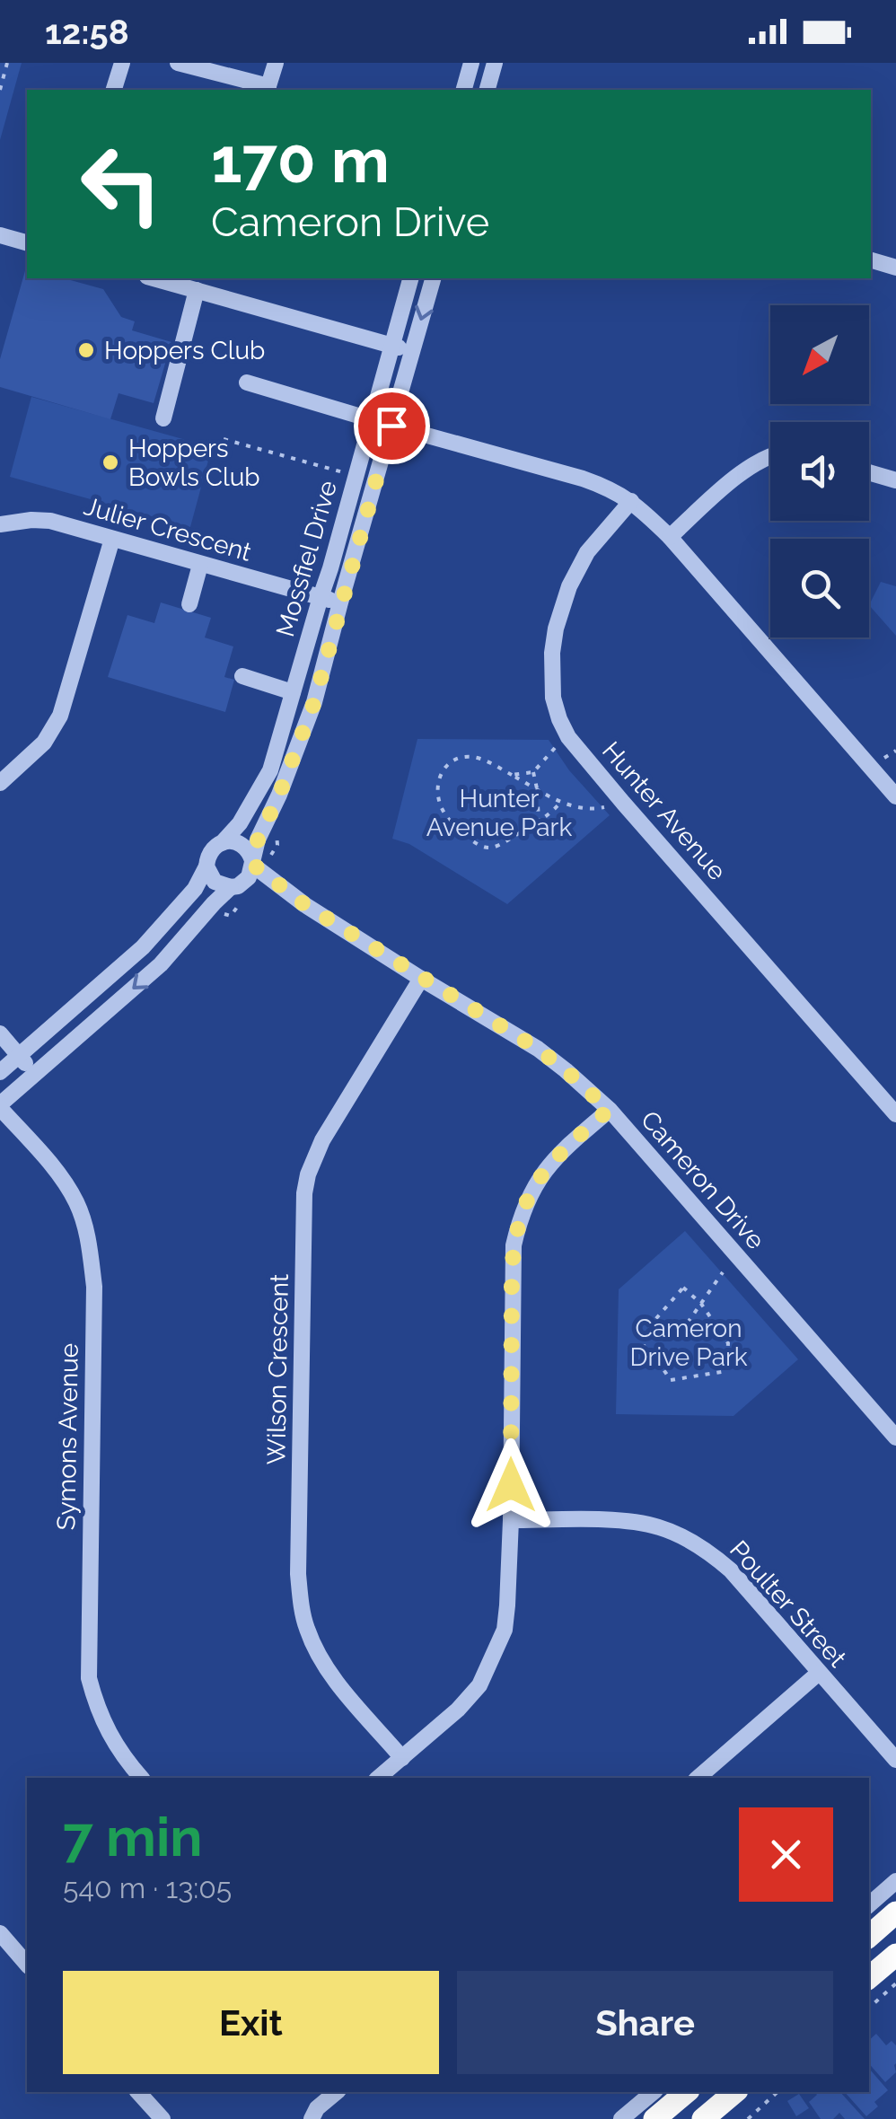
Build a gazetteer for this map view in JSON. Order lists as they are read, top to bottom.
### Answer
{
  "streets": {
    "street": [
      "Julier Crescent",
      "Mossfiel Drive",
      "Hunter Avenue",
      "Cameron Drive",
      "Wilson Crescent",
      "Symons Avenue",
      "Poulter Street"
    ]
  },
  "crossings": [
    ["Julier Crescent", "Mossfiel Drive"],
    ["Mossfiel Drive", "Cameron Drive"],
    ["Cameron Drive", "Wilson Crescent"]
  ],
  "parks": ["Hunter Avenue Park", "Cameron Drive Park"],
  "places": ["Hoppers Club", "Hoppers Bowls Club"],
  "north": "bottom left",
  "page": {
    "status": "12:58",
    "turn": ["170 m", "Cameron Drive"],
    "heading": ["7 min", "540 m · 13:05"],
    "buttons": ["Exit", "Share"]
  }
}
